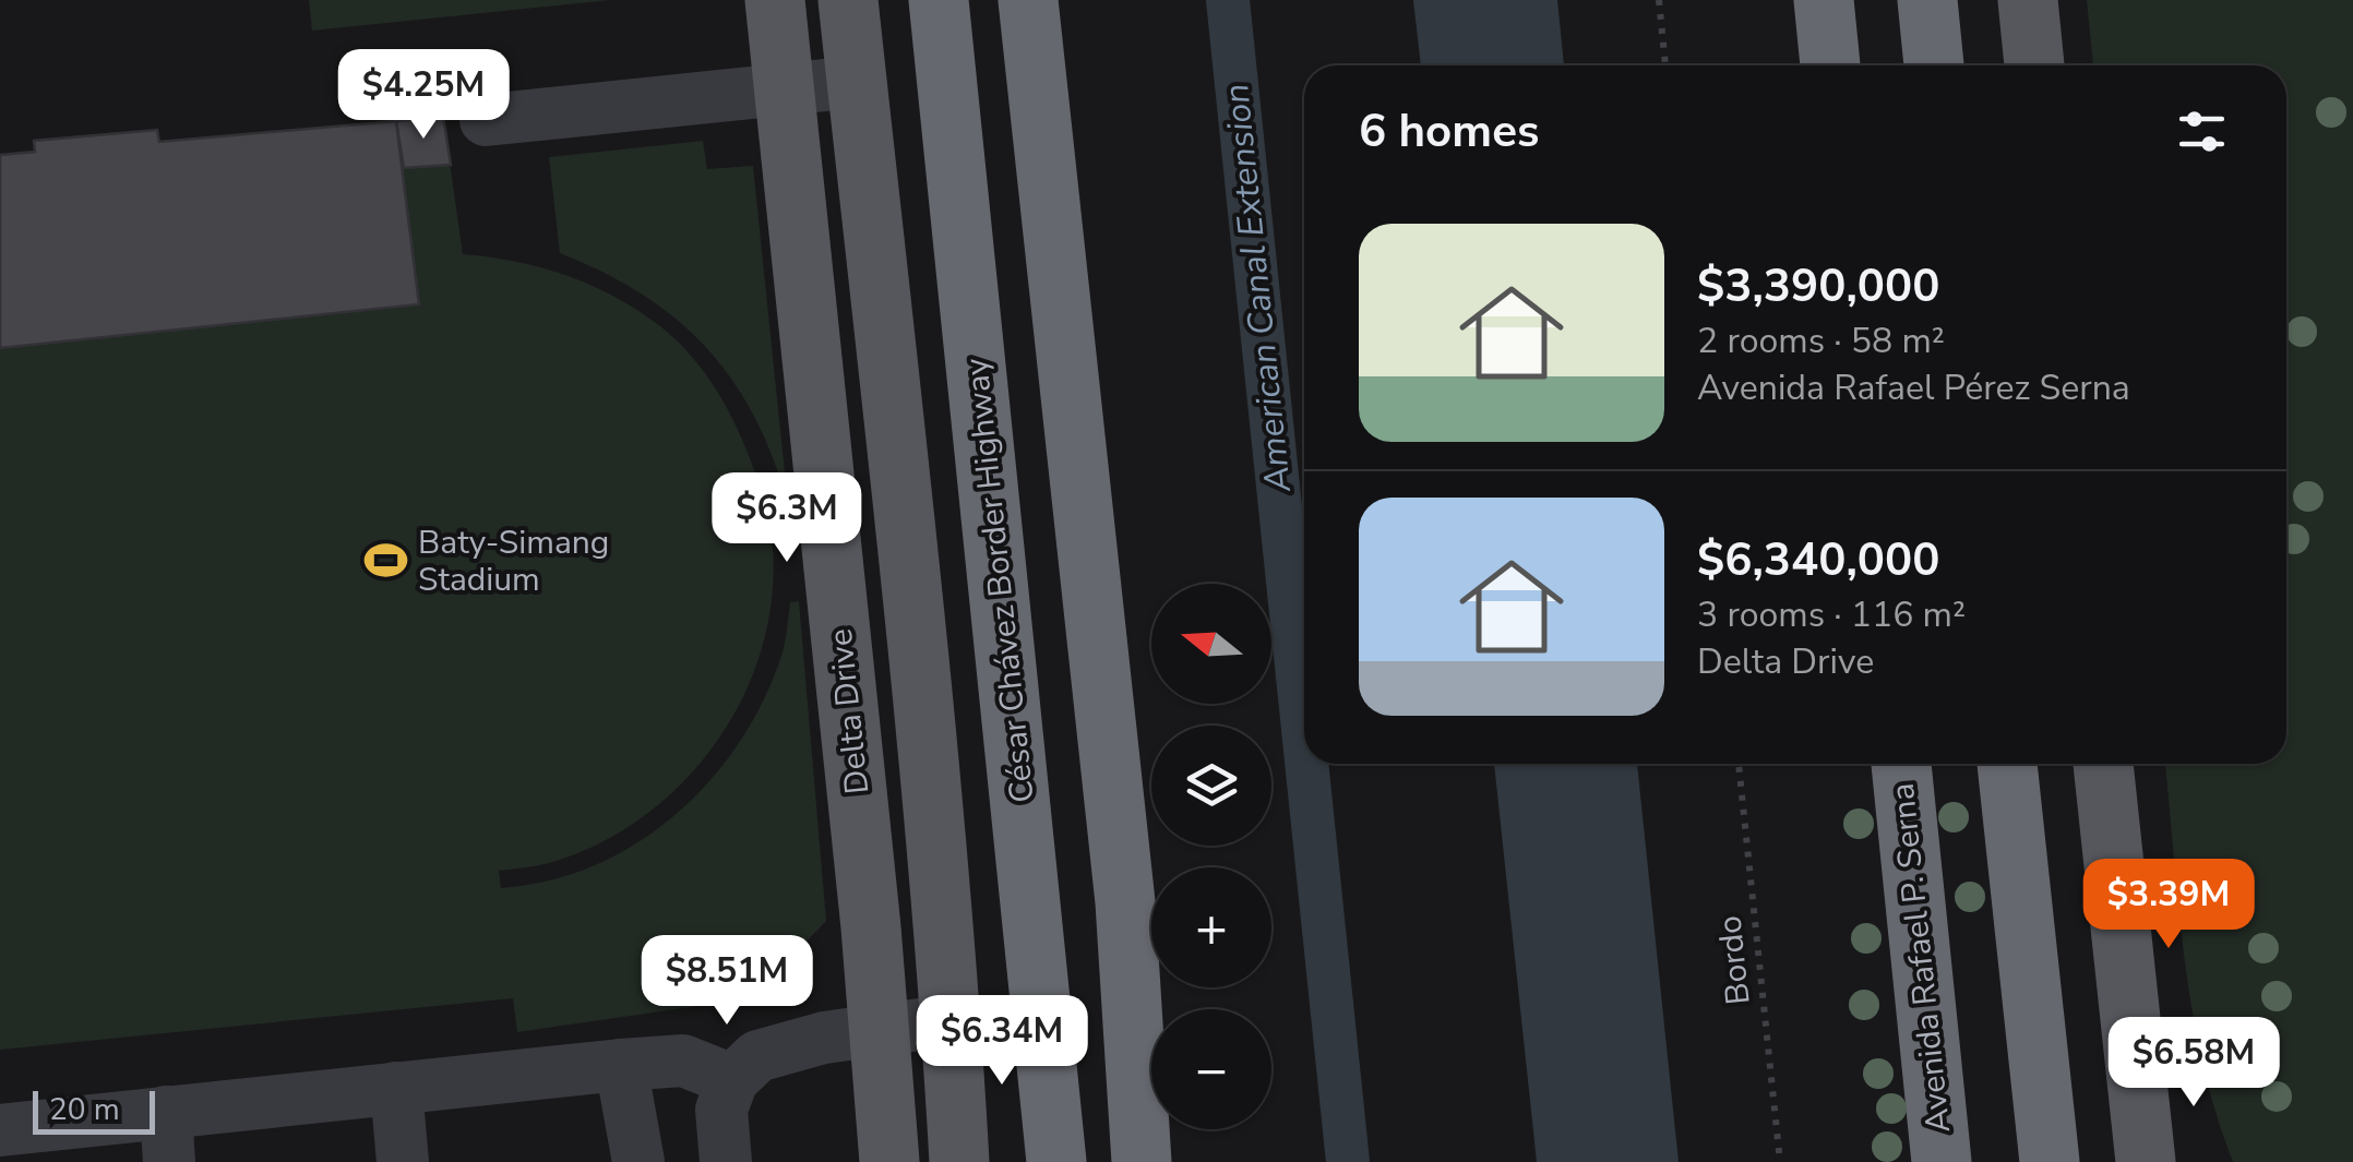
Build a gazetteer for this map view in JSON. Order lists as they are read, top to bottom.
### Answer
{
  "streets": {
    "highway": ["César Chávez Border Highway", "Avenida Rafael P. Serna"],
    "main road": ["Delta Drive"],
    "path": ["Bordo"]
  },
  "water": ["American Canal Extension"],
  "places": {
    "sports": ["Baty-Simang Stadium"]
  },
  "scale_bar": "20 m",
  "north": "left",
  "page": {
    "price": [
      "$4.25M",
      "$6.3M",
      "$3.39M",
      "$8.51M",
      "$6.34M",
      "$6.58M"
    ],
    "heading": "6 homes",
    "list": [
      {
        "name": "$3,390,000",
        "note": "2 rooms · 58 m² · Avenida Rafael Pérez Serna"
      },
      {
        "name": "$6,340,000",
        "note": "3 rooms · 116 m² · Delta Drive"
      }
    ],
    "map_buttons": ["+", "−"],
    "scale": "20 m"
  }
}
